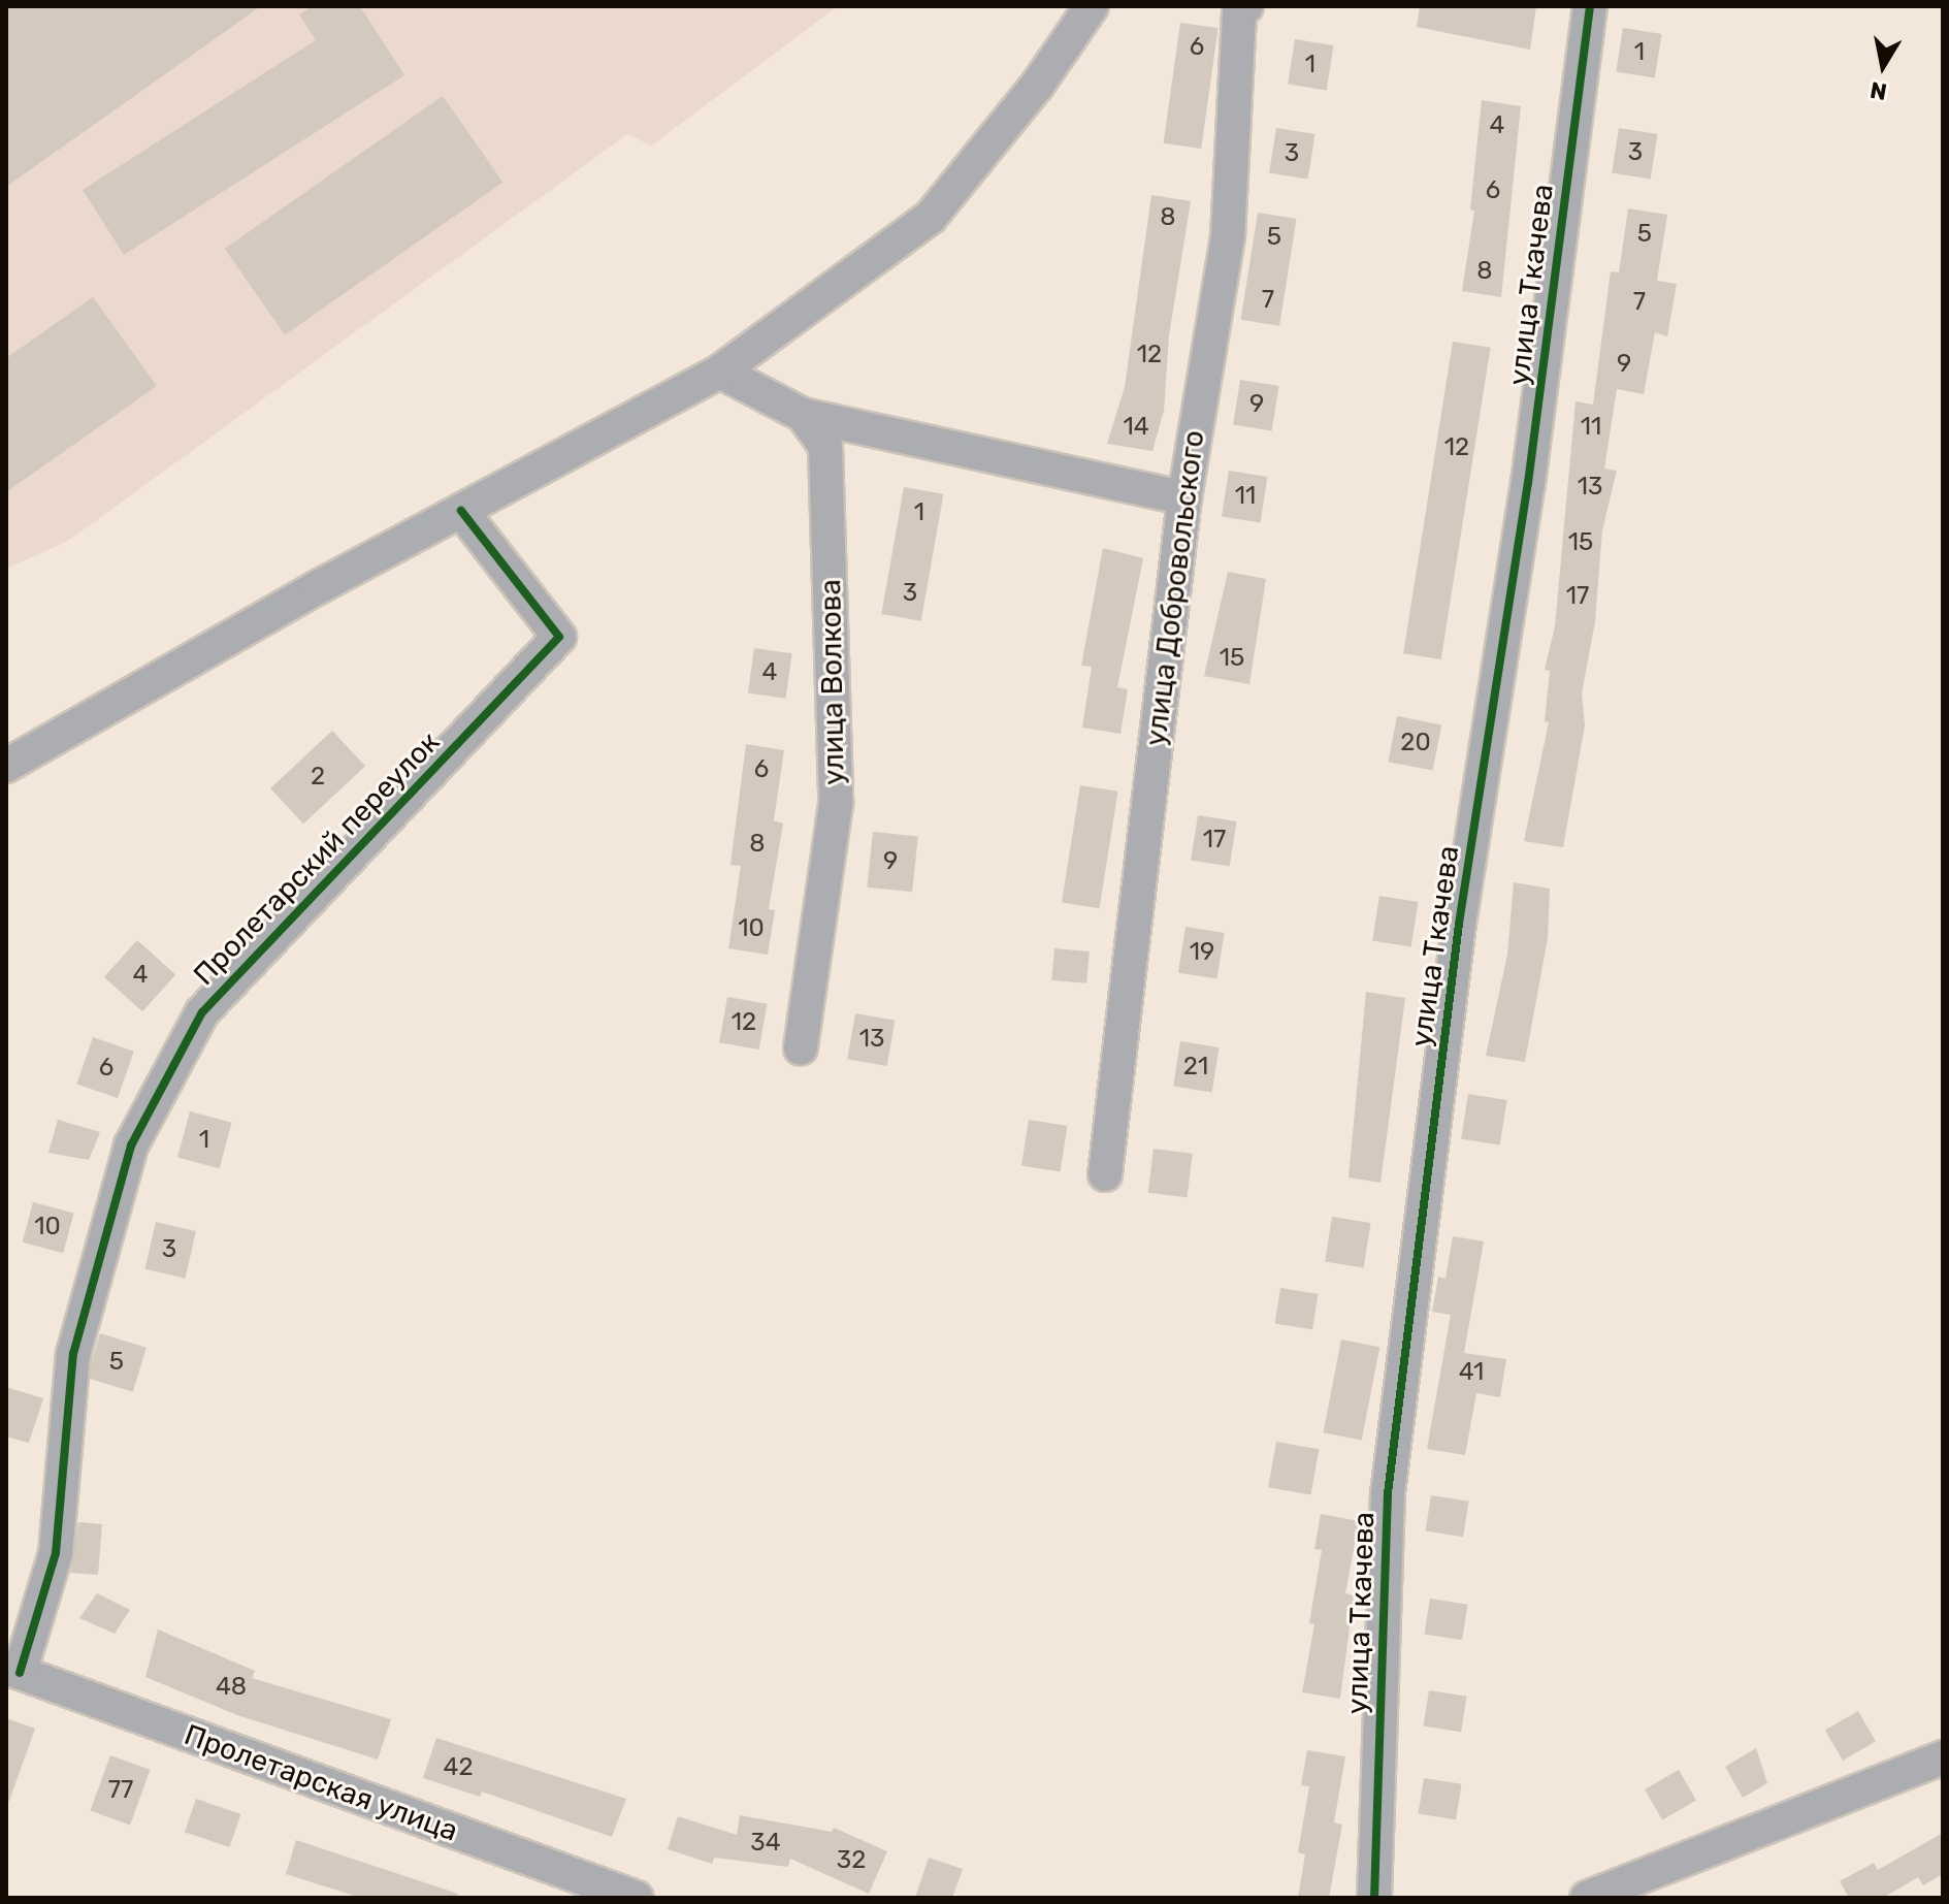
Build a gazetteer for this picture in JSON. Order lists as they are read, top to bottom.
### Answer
{
  "streets": {
    "street": [
      "улица Ткачева",
      "улица Добровольского",
      "улица Волкова",
      "Пролетарский переулок",
      "Пролетарская улица"
    ]
  },
  "crossings": [
    ["Пролетарский переулок", "Пролетарская улица"]
  ],
  "house_numbers": [
    "6",
    "1",
    "1",
    "4",
    "3",
    "3",
    "6",
    "8",
    "5",
    "5",
    "8",
    "7",
    "7",
    "12",
    "9",
    "9",
    "14",
    "11",
    "12",
    "13",
    "11",
    "1",
    "15",
    "3",
    "17",
    "15",
    "4",
    "20",
    "6",
    "2",
    "17",
    "8",
    "9",
    "10",
    "19",
    "4",
    "12",
    "13",
    "21",
    "6",
    "1",
    "10",
    "3",
    "5",
    "41",
    "48",
    "42",
    "77",
    "34",
    "32"
  ],
  "north": "bottom"
}
